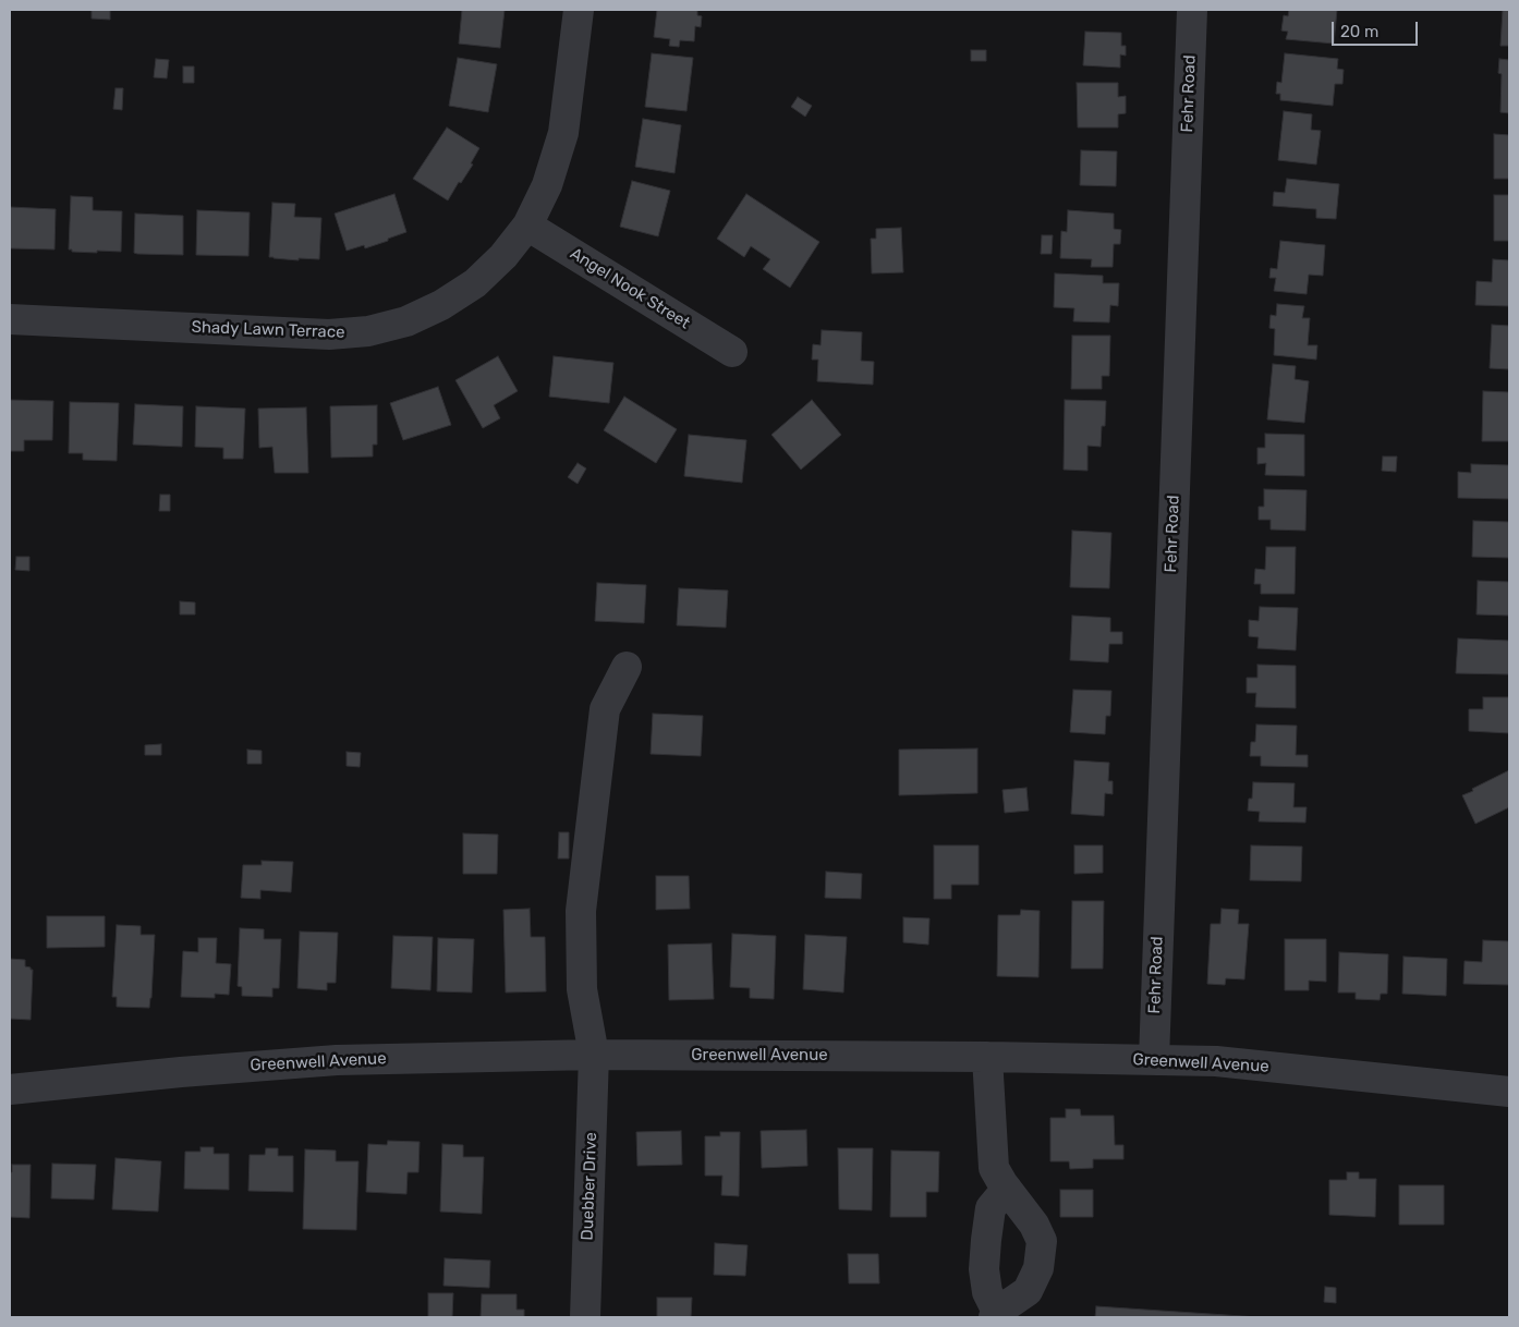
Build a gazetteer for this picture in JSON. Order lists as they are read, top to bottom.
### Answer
{
  "streets": {
    "street": [
      "Fehr Road",
      "Angel Nook Street",
      "Shady Lawn Terrace",
      "Greenwell Avenue",
      "Duebber Drive"
    ]
  },
  "crossings": [
    ["Fehr Road", "Greenwell Avenue"],
    ["Angel Nook Street", "Shady Lawn Terrace"],
    ["Greenwell Avenue", "Duebber Drive"]
  ],
  "scale_bar": "20 m"
}
